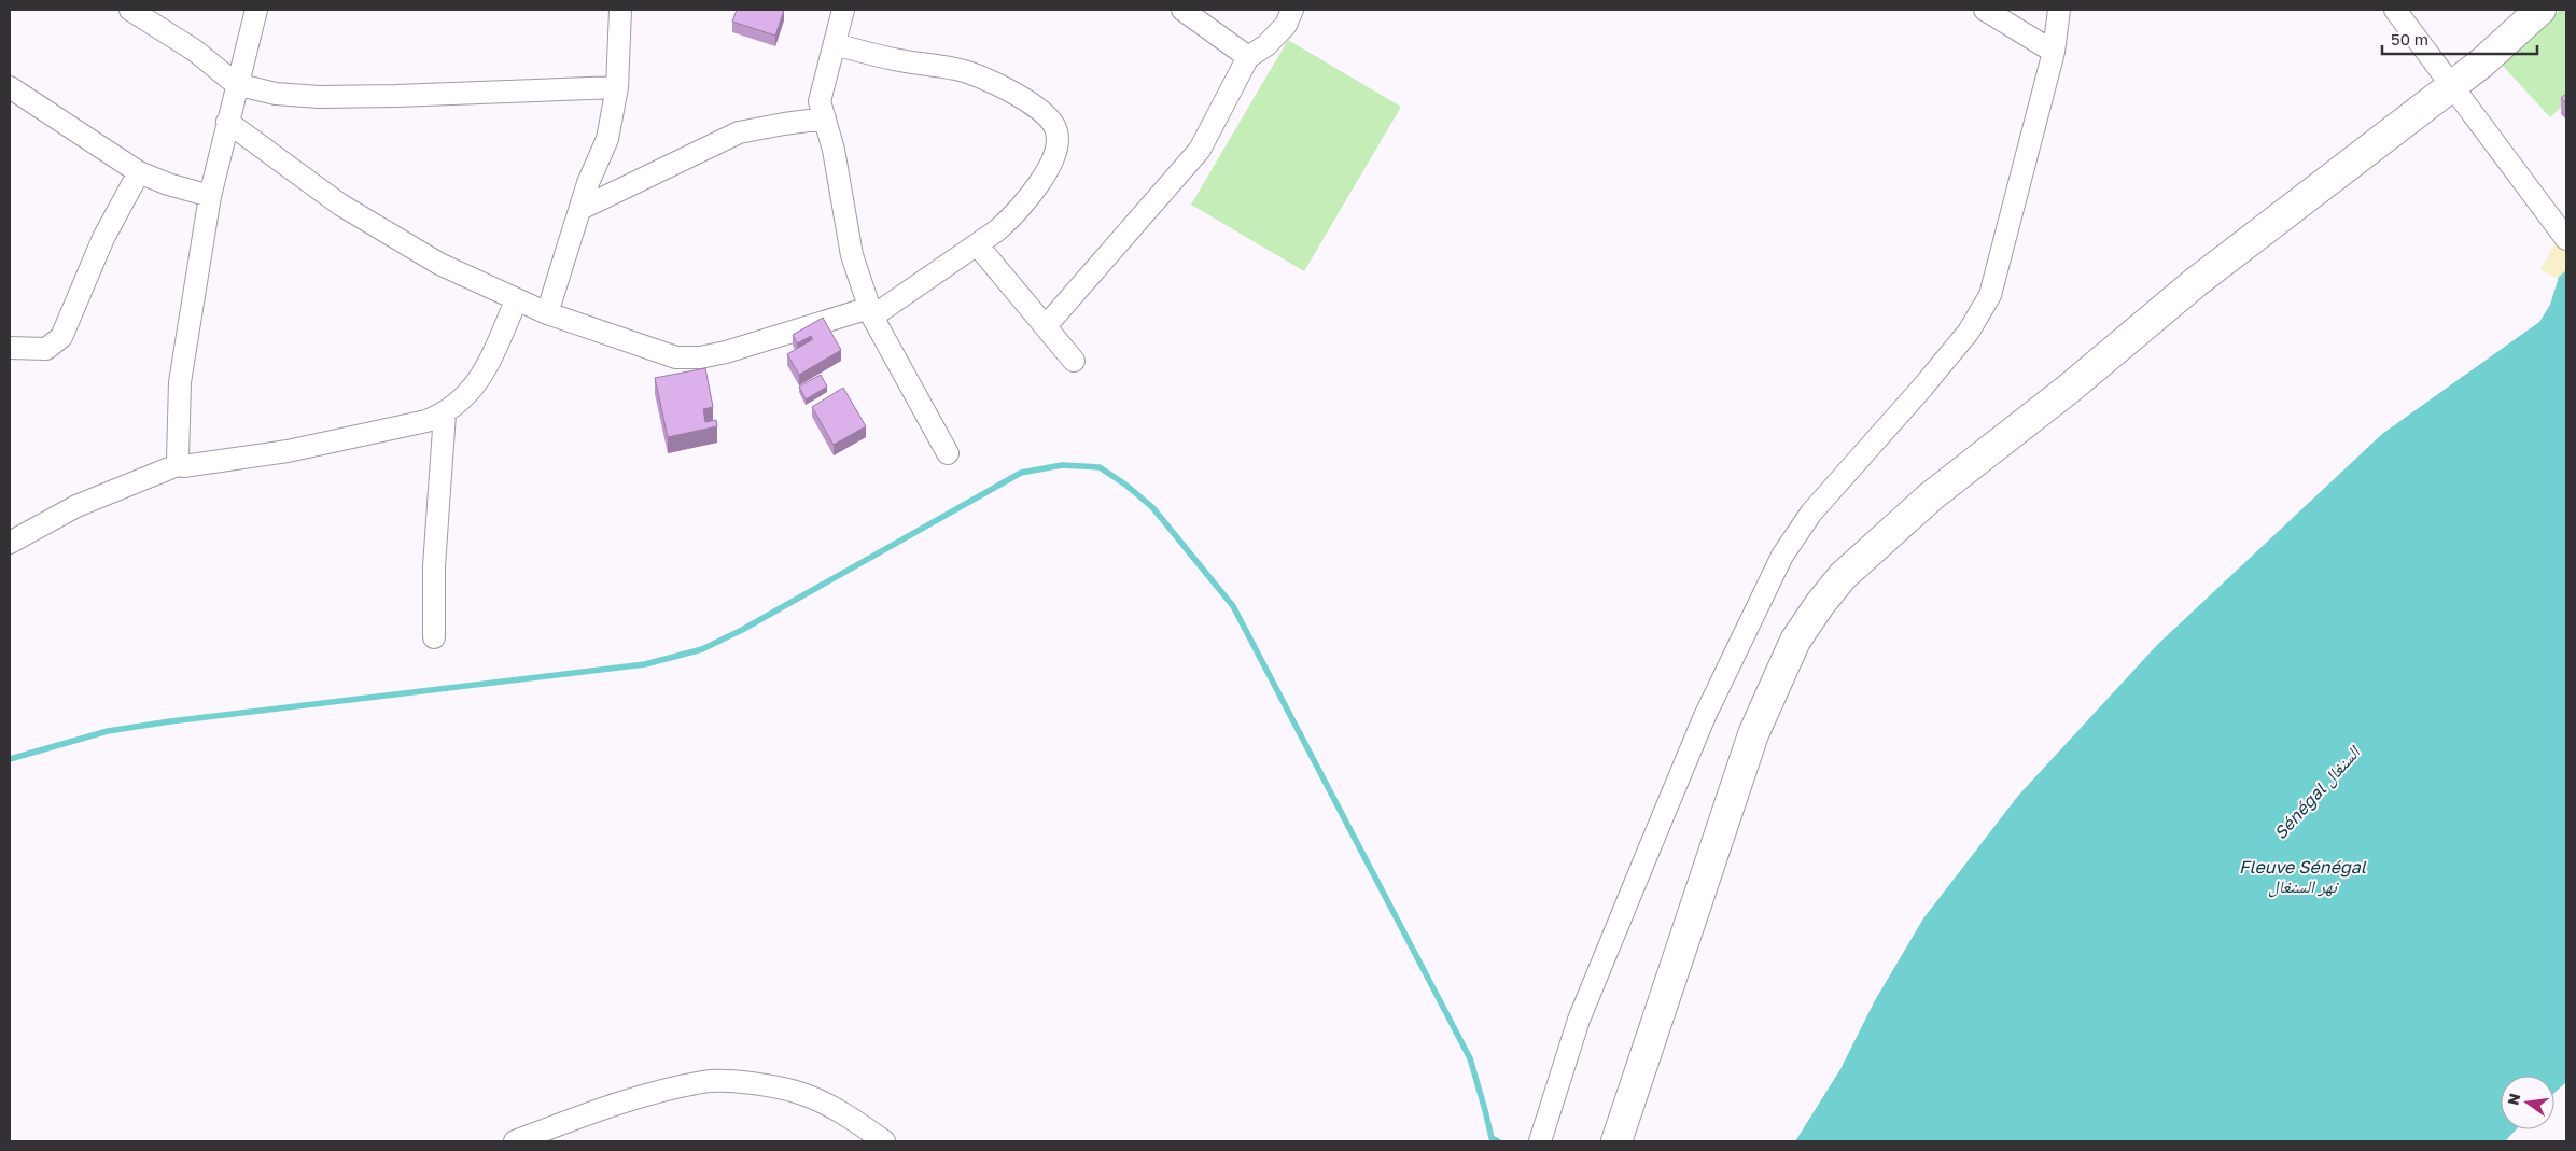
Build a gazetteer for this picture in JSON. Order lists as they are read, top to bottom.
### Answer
{
  "water": ["Sénégal السنغال", "Fleuve Sénégal نهر السنغال"],
  "scale_bar": "50 m",
  "north": "left"
}
